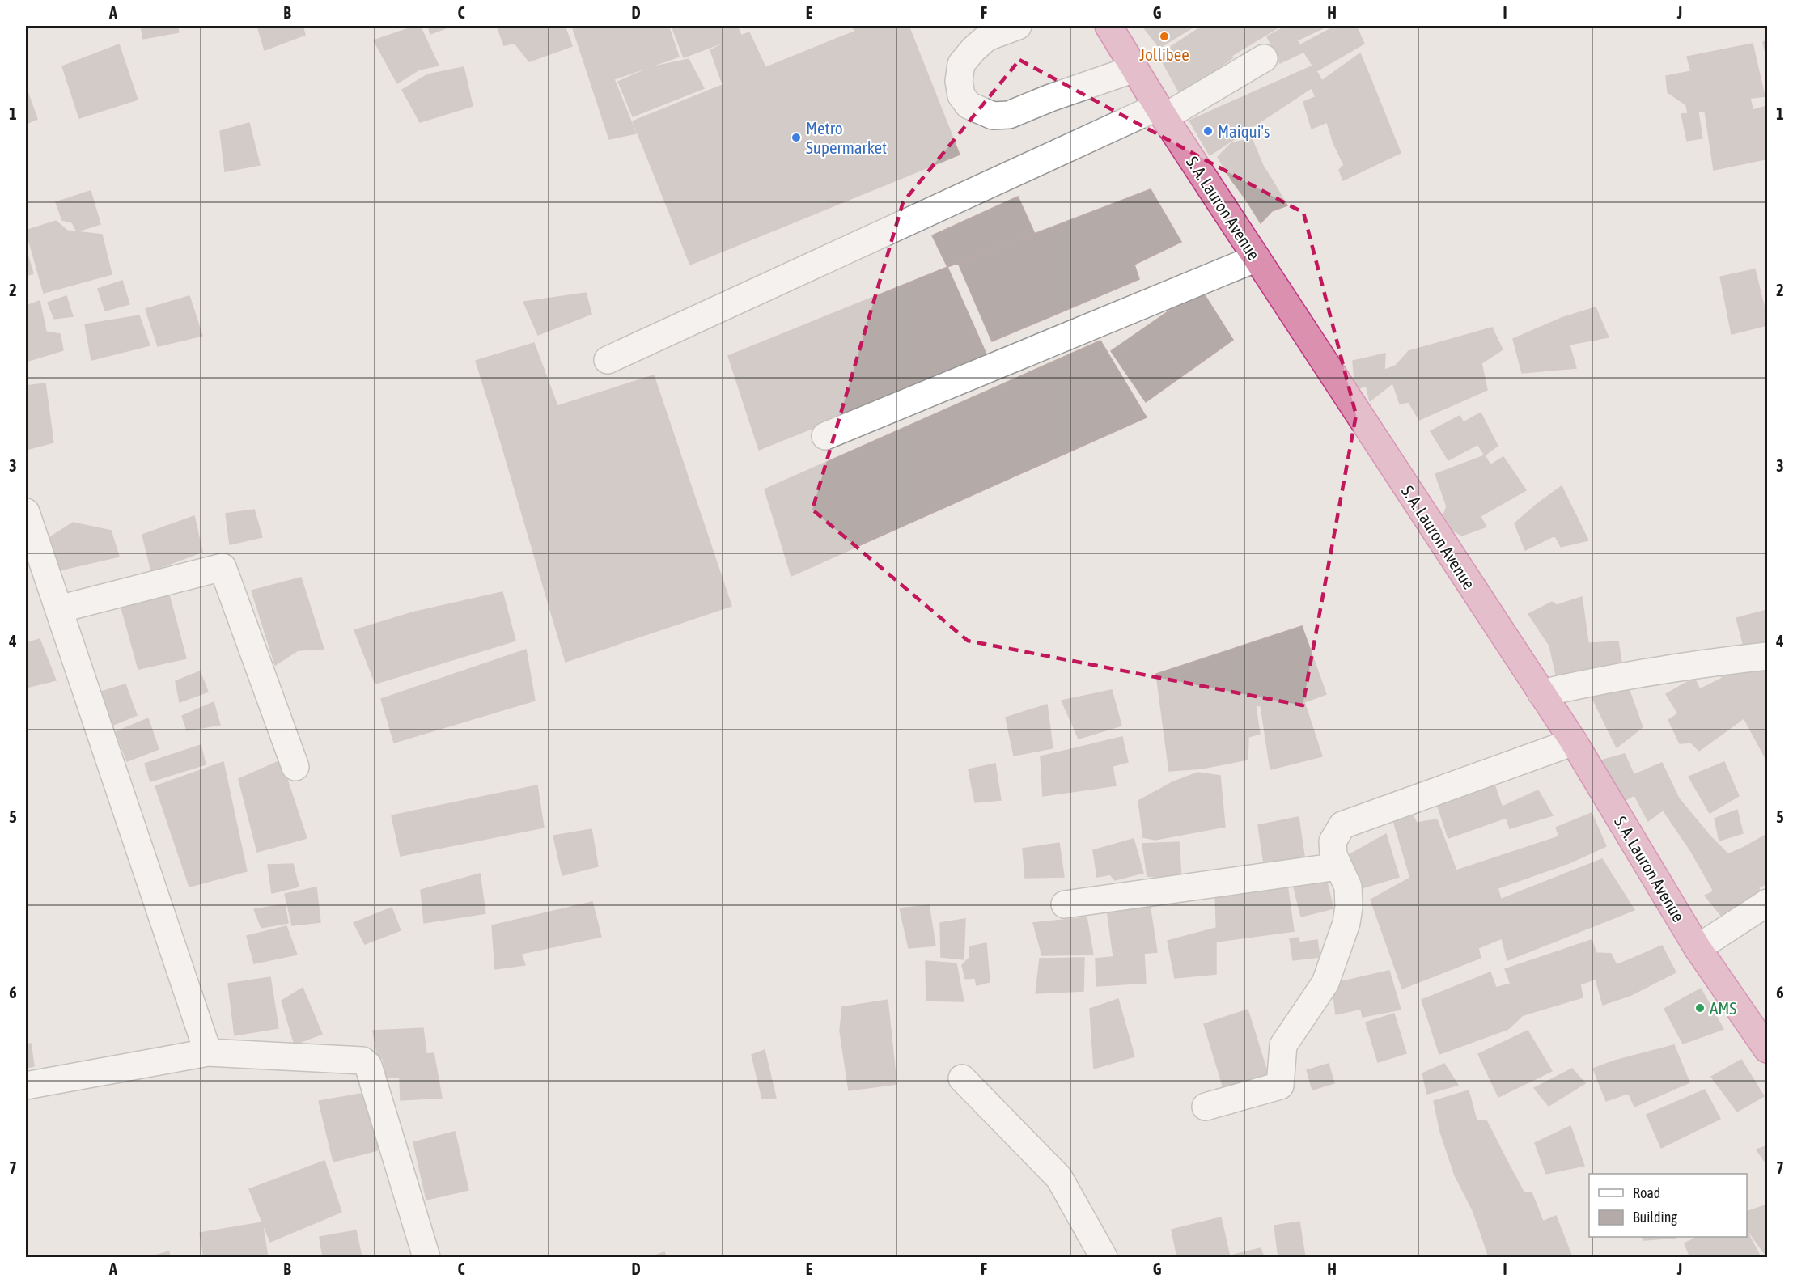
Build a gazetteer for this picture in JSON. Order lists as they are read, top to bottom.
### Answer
{
  "streets": {
    "highway": ["S. A. Lauron Avenue"]
  },
  "places": [
    "Jollibee",
    "Maiqui's",
    "Metro Supermarket",
    "AMS"
  ],
  "legend": ["Road", "Building"],
  "grid": {
    "columns": [
      "A",
      "B",
      "C",
      "D",
      "E",
      "F",
      "G",
      "H",
      "I",
      "J"
    ],
    "rows": [
      "1",
      "2",
      "3",
      "4",
      "5",
      "6",
      "7"
    ]
  }
}
